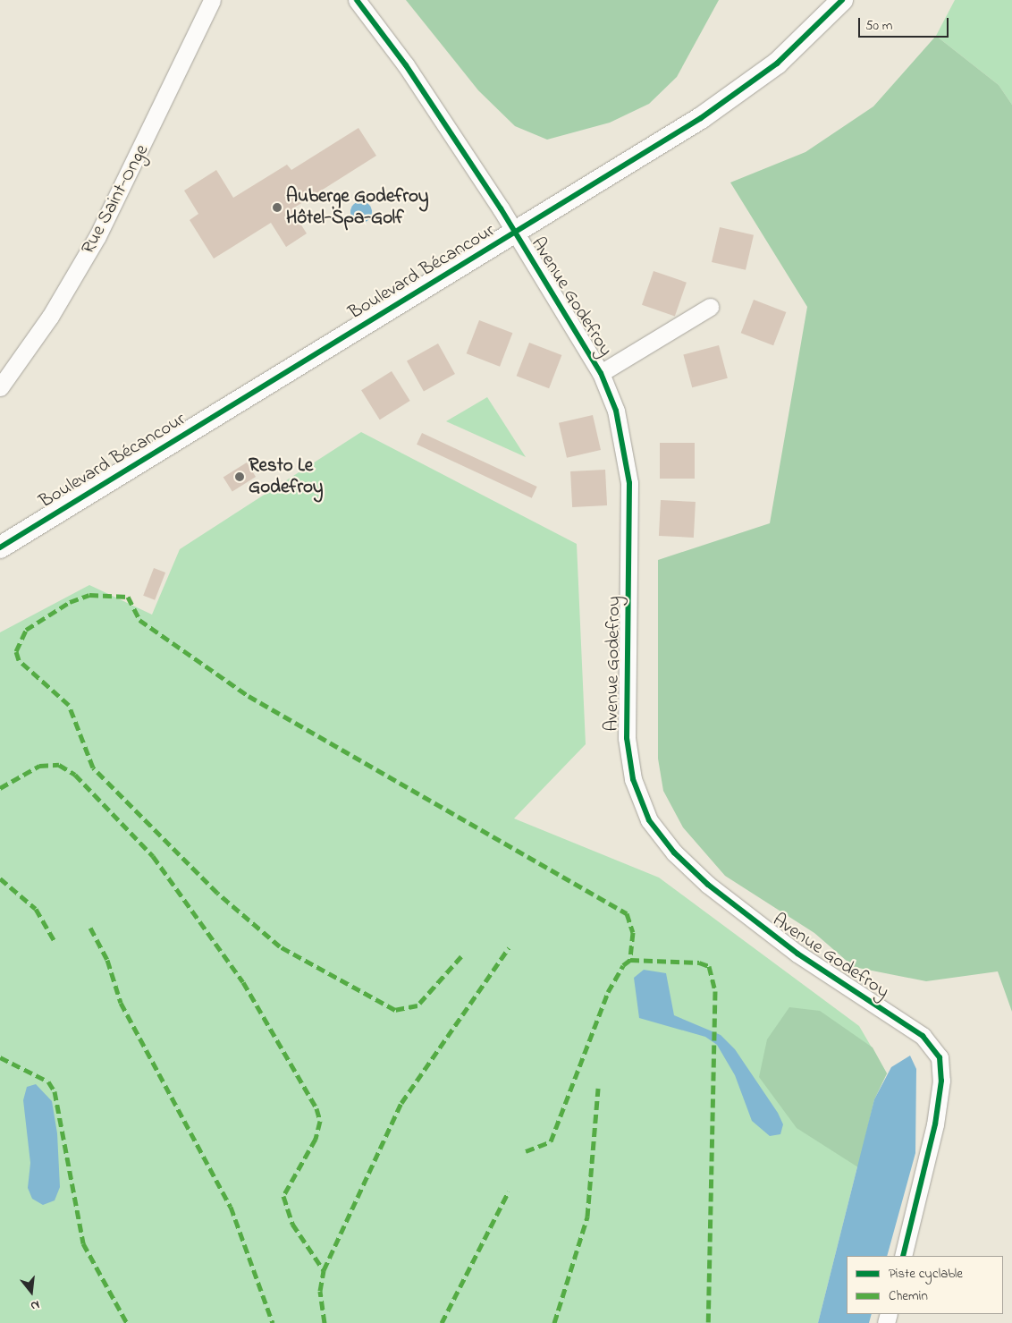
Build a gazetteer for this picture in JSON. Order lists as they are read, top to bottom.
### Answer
{
  "streets": {
    "main road": ["Boulevard Bécancour"],
    "street": ["Rue Saint-Onge", "Avenue Godefroy"]
  },
  "crossings": [
    ["Boulevard Bécancour", "Avenue Godefroy"]
  ],
  "places": ["Auberge Godefroy Hôtel-Spa-Golf", "Resto Le Godefroy"],
  "legend": ["Piste cyclable", "Chemin"],
  "scale_bar": "50 m",
  "north": "bottom"
}
